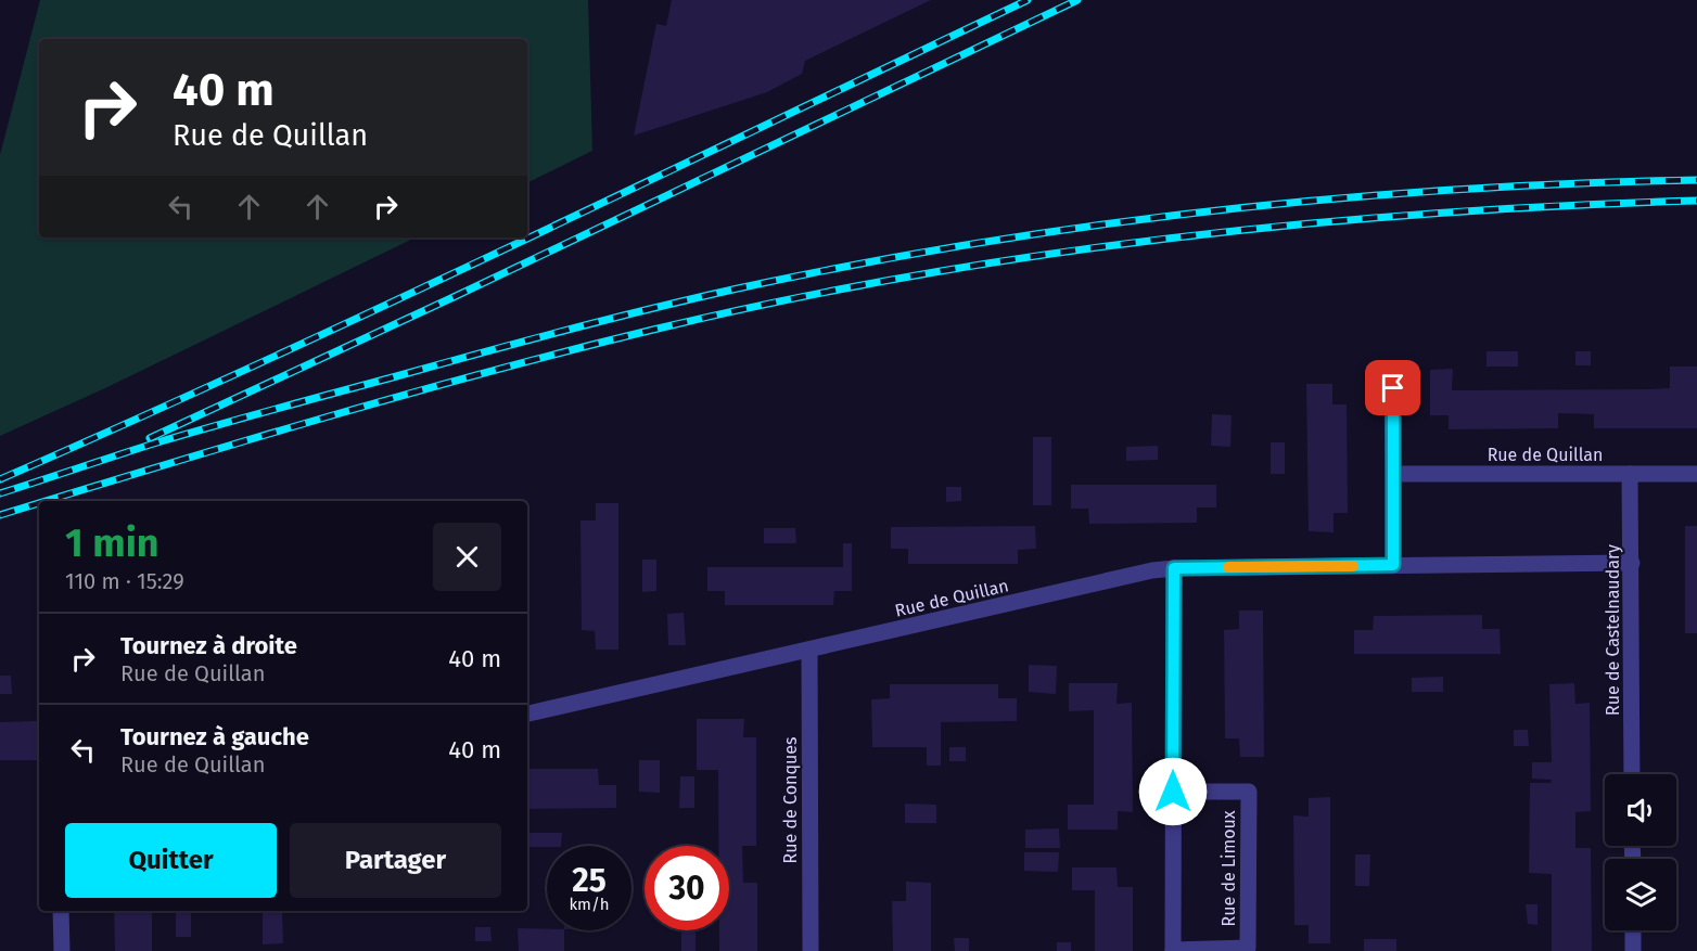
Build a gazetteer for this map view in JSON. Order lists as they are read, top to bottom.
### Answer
{
  "streets": {
    "street": [
      "Rue de Quillan",
      "Rue de Castelnaudary",
      "Rue de Conques",
      "Rue de Limoux"
    ]
  },
  "crossings": [
    ["Rue de Quillan", "Rue de Castelnaudary"],
    ["Rue de Quillan", "Rue de Conques"],
    ["Rue de Quillan", "Rue de Limoux"]
  ],
  "page": {
    "turn": ["40 m", "Rue de Quillan"],
    "heading": ["1 min", "110 m · 15:29"],
    "list": [
      {
        "name": "Tournez à droite",
        "note": "Rue de Quillan",
        "value": "40 m"
      },
      {
        "name": "Tournez à gauche",
        "note": "Rue de Quillan",
        "value": "40 m"
      }
    ],
    "buttons": ["Quitter", "Partager"],
    "speed": "25 km/h",
    "limit": "30"
  }
}
